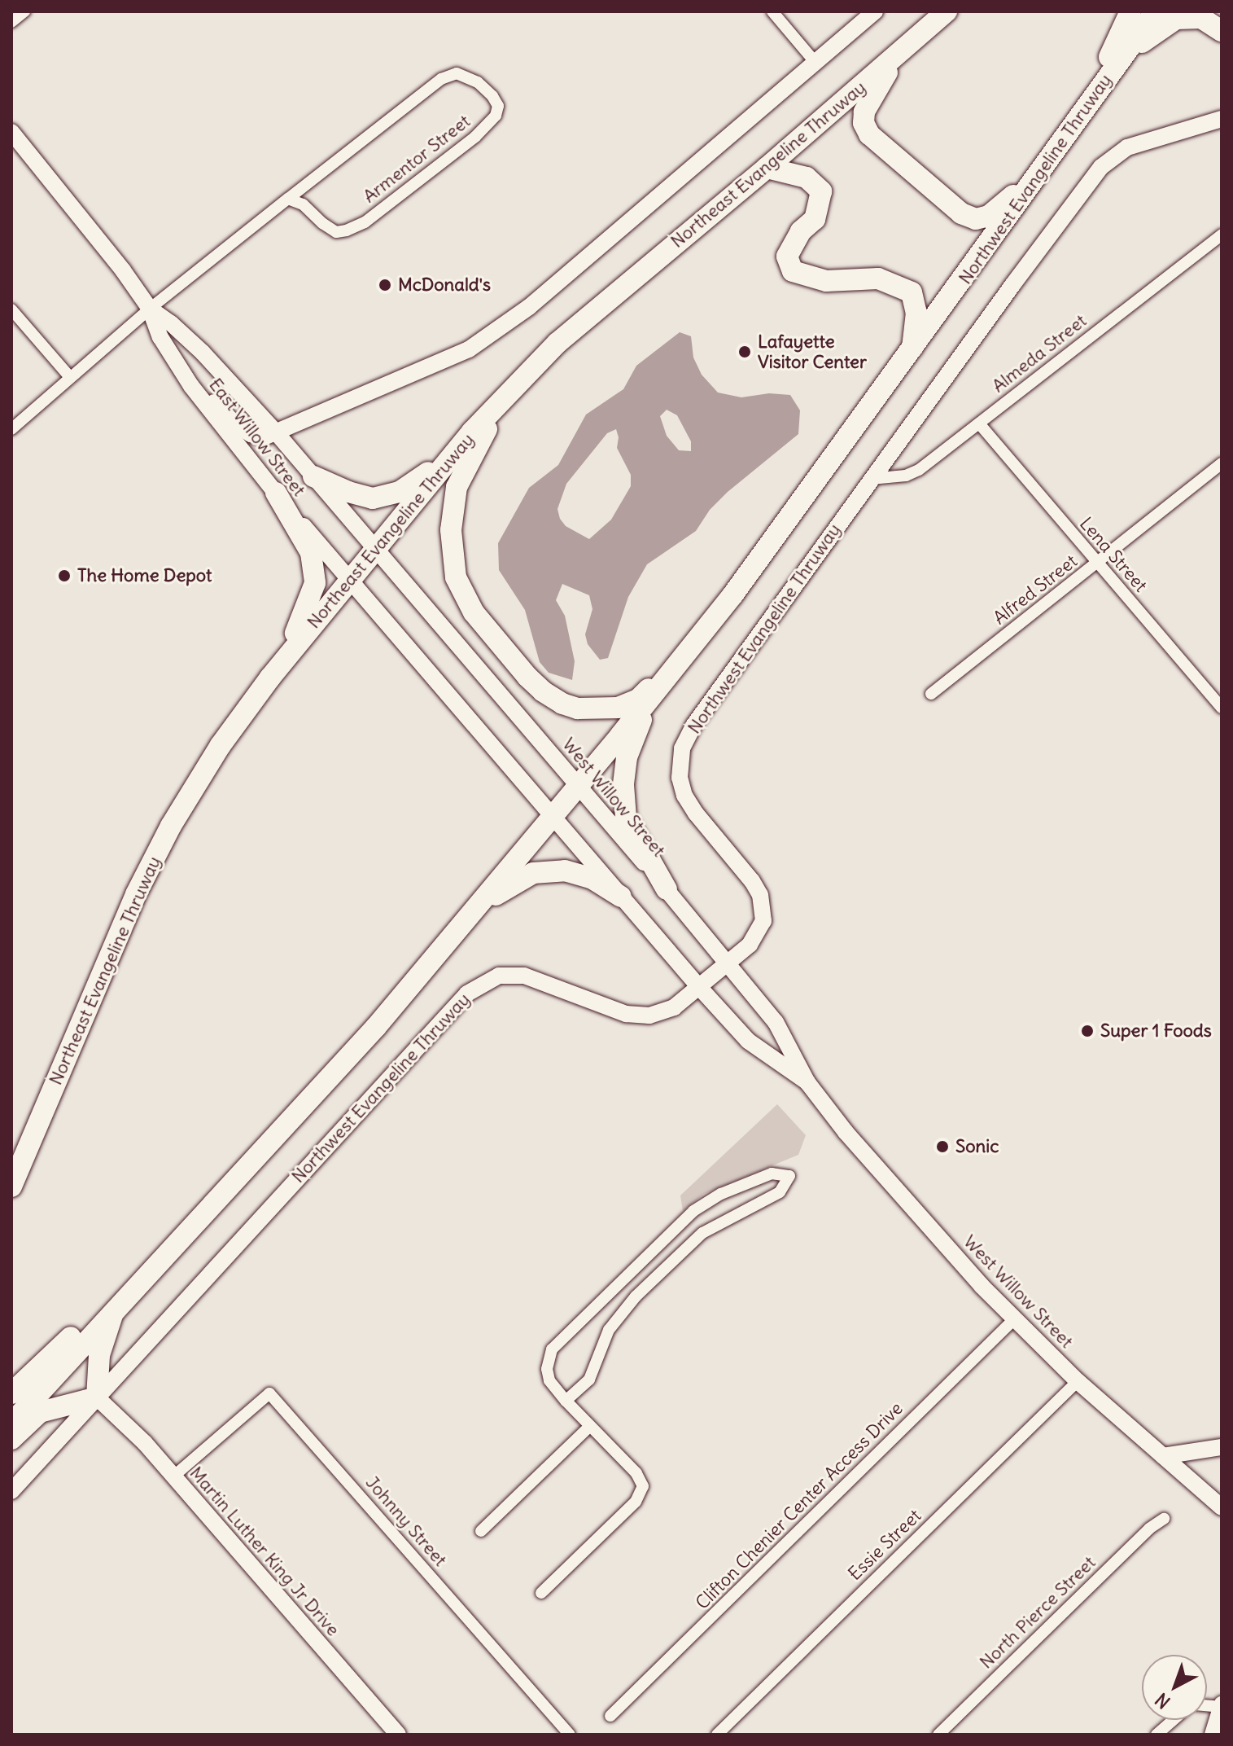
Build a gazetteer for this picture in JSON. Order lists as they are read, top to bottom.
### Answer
{
  "streets": {
    "highway": ["Northeast Evangeline Thruway", "Northwest Evangeline Thruway"],
    "street": [
      "Armentor Street",
      "Almeda Street",
      "East Willow Street",
      "Lena Street",
      "Alfred Street",
      "West Willow Street",
      "Clifton Chenier Center Access Drive",
      "Johnny Street",
      "Essie Street",
      "Martin Luther King Jr Drive",
      "North Pierce Street"
    ]
  },
  "crossings": [
    ["Armentor Street", "East Willow Street"],
    ["Northeast Evangeline Thruway", "East Willow Street"],
    ["Northeast Evangeline Thruway", "West Willow Street"],
    ["Northwest Evangeline Thruway", "Almeda Street"],
    ["Northwest Evangeline Thruway", "West Willow Street"],
    ["Northwest Evangeline Thruway", "Martin Luther King Jr Drive"],
    ["Almeda Street", "Lena Street"],
    ["East Willow Street", "West Willow Street"],
    ["Lena Street", "Alfred Street"],
    ["West Willow Street", "Clifton Chenier Center Access Drive"],
    ["West Willow Street", "Essie Street"],
    ["Johnny Street", "Martin Luther King Jr Drive"]
  ],
  "places": [
    "McDonald's",
    "Lafayette Visitor Center",
    "The Home Depot",
    "Super 1 Foods",
    "Sonic"
  ],
  "north": "bottom left"
}
